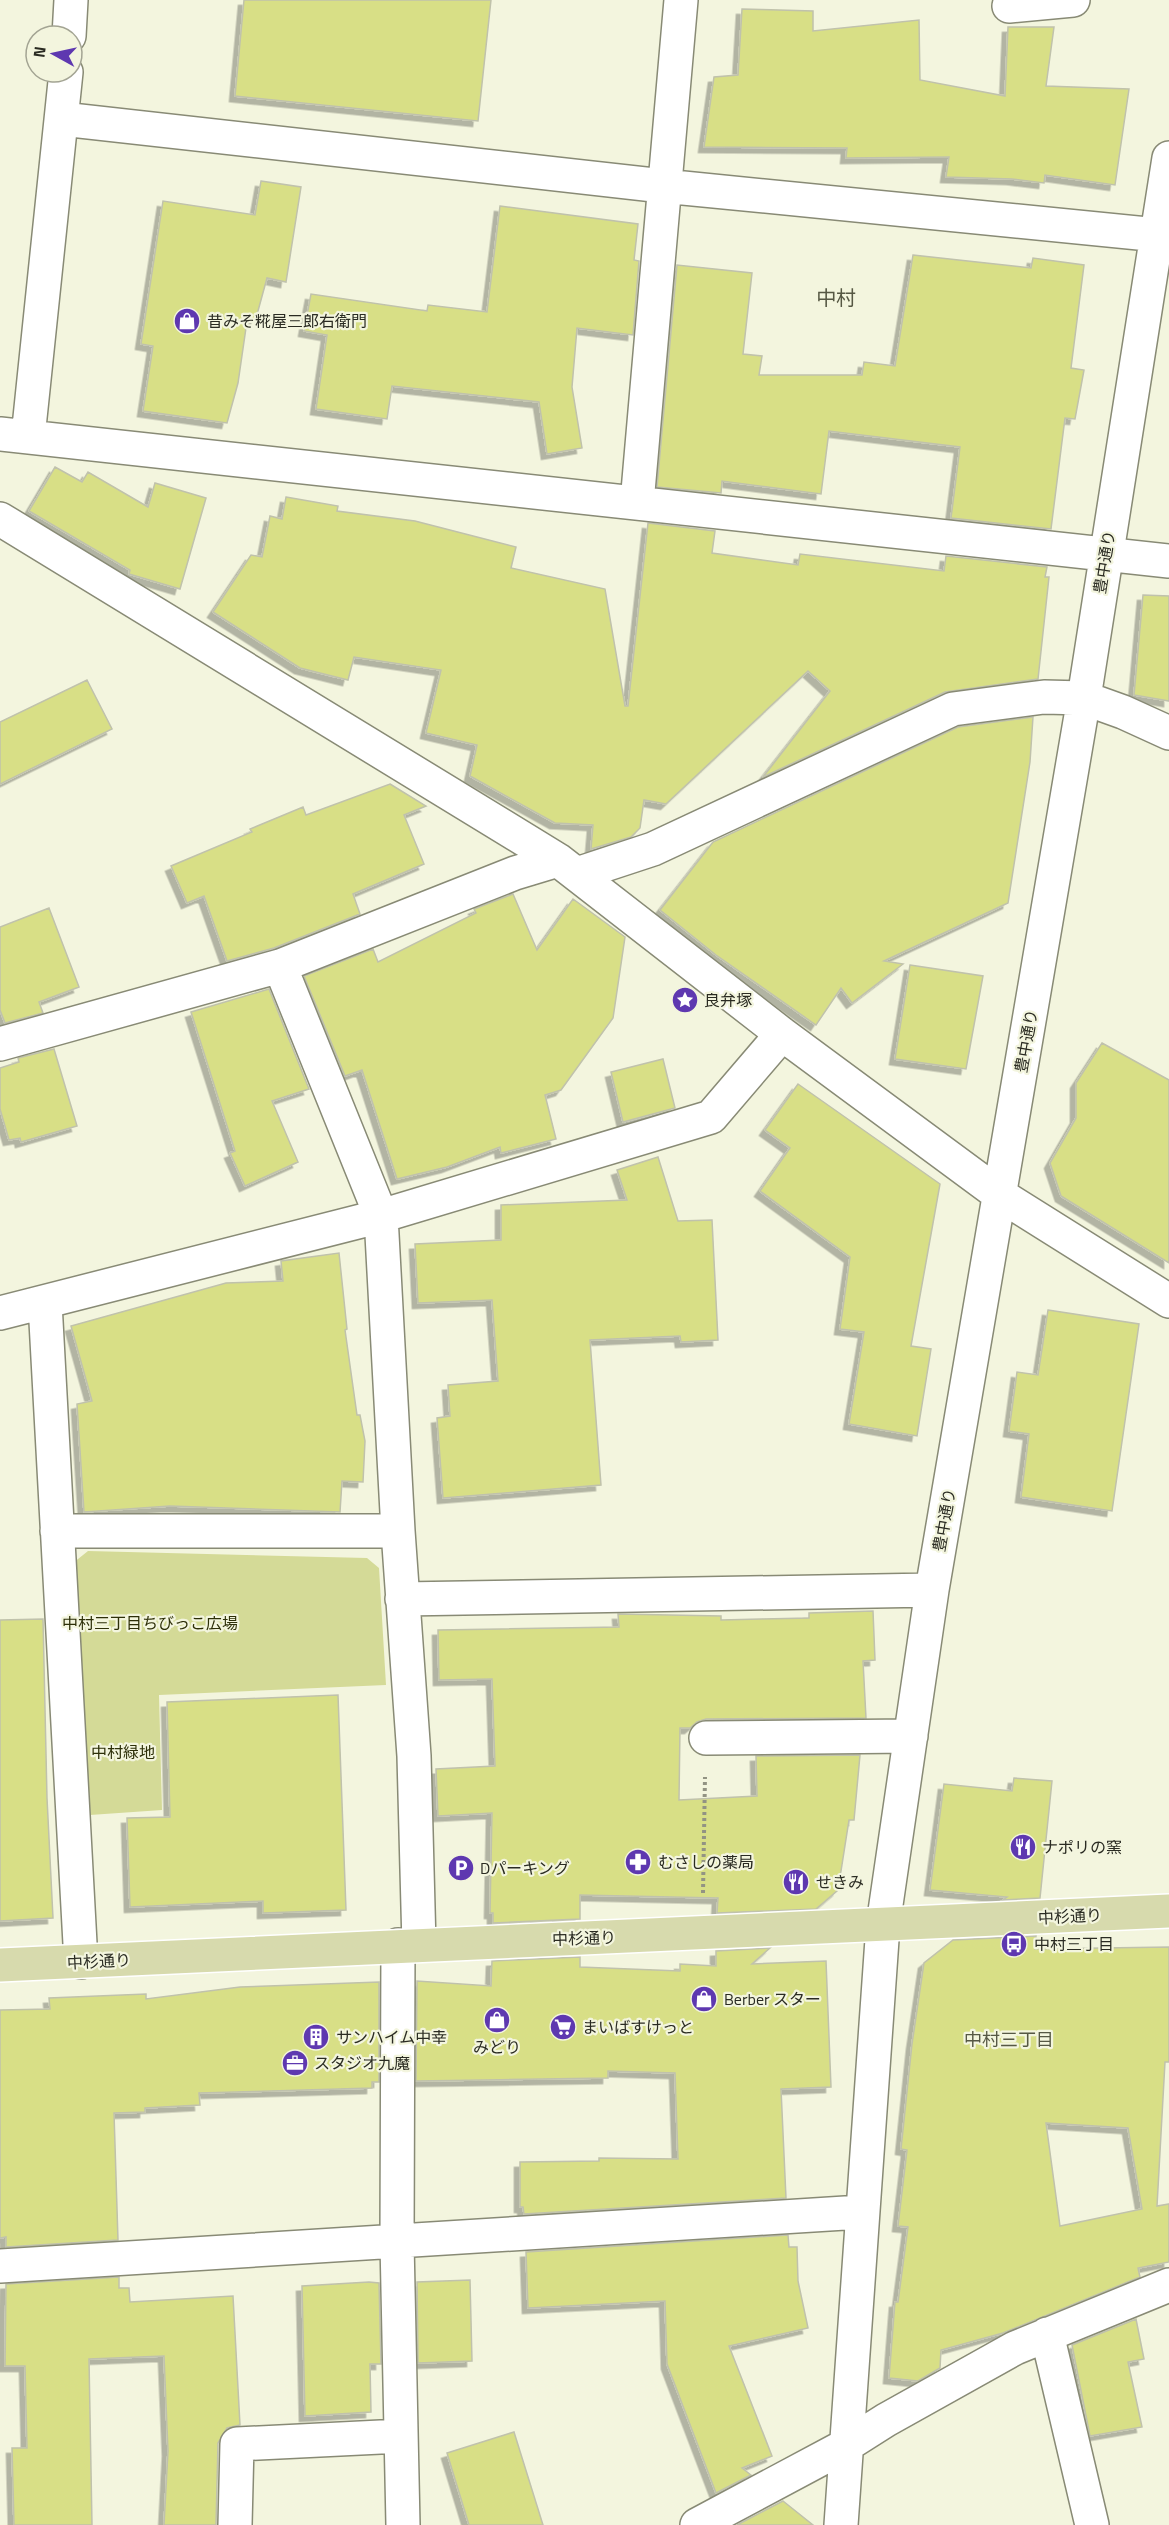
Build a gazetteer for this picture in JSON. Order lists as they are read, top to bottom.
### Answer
{
  "streets": {
    "main road": ["中杉通り"],
    "street": ["豊中通り"]
  },
  "crossings": [
    ["豊中通り", "中杉通り"]
  ],
  "districts": ["中村", "中村三丁目"],
  "parks": ["中村三丁目ちびっこ広場", "中村緑地"],
  "places": {
    "shop": ["昔みそ糀屋三郎右衛門", "Berber スター", "みどり"],
    "place": ["良弁塚"],
    "restaurant": ["ナポリの窯", "せきみ"],
    "pharmacy": ["むさしの薬局"],
    "parking": ["Dパーキング"],
    "bus stop": ["中村三丁目"],
    "supermarket": ["まいばすけっと"],
    "building": ["サンハイム中幸"],
    "office": ["スタジオ九魔"]
  },
  "north": "left"
}
